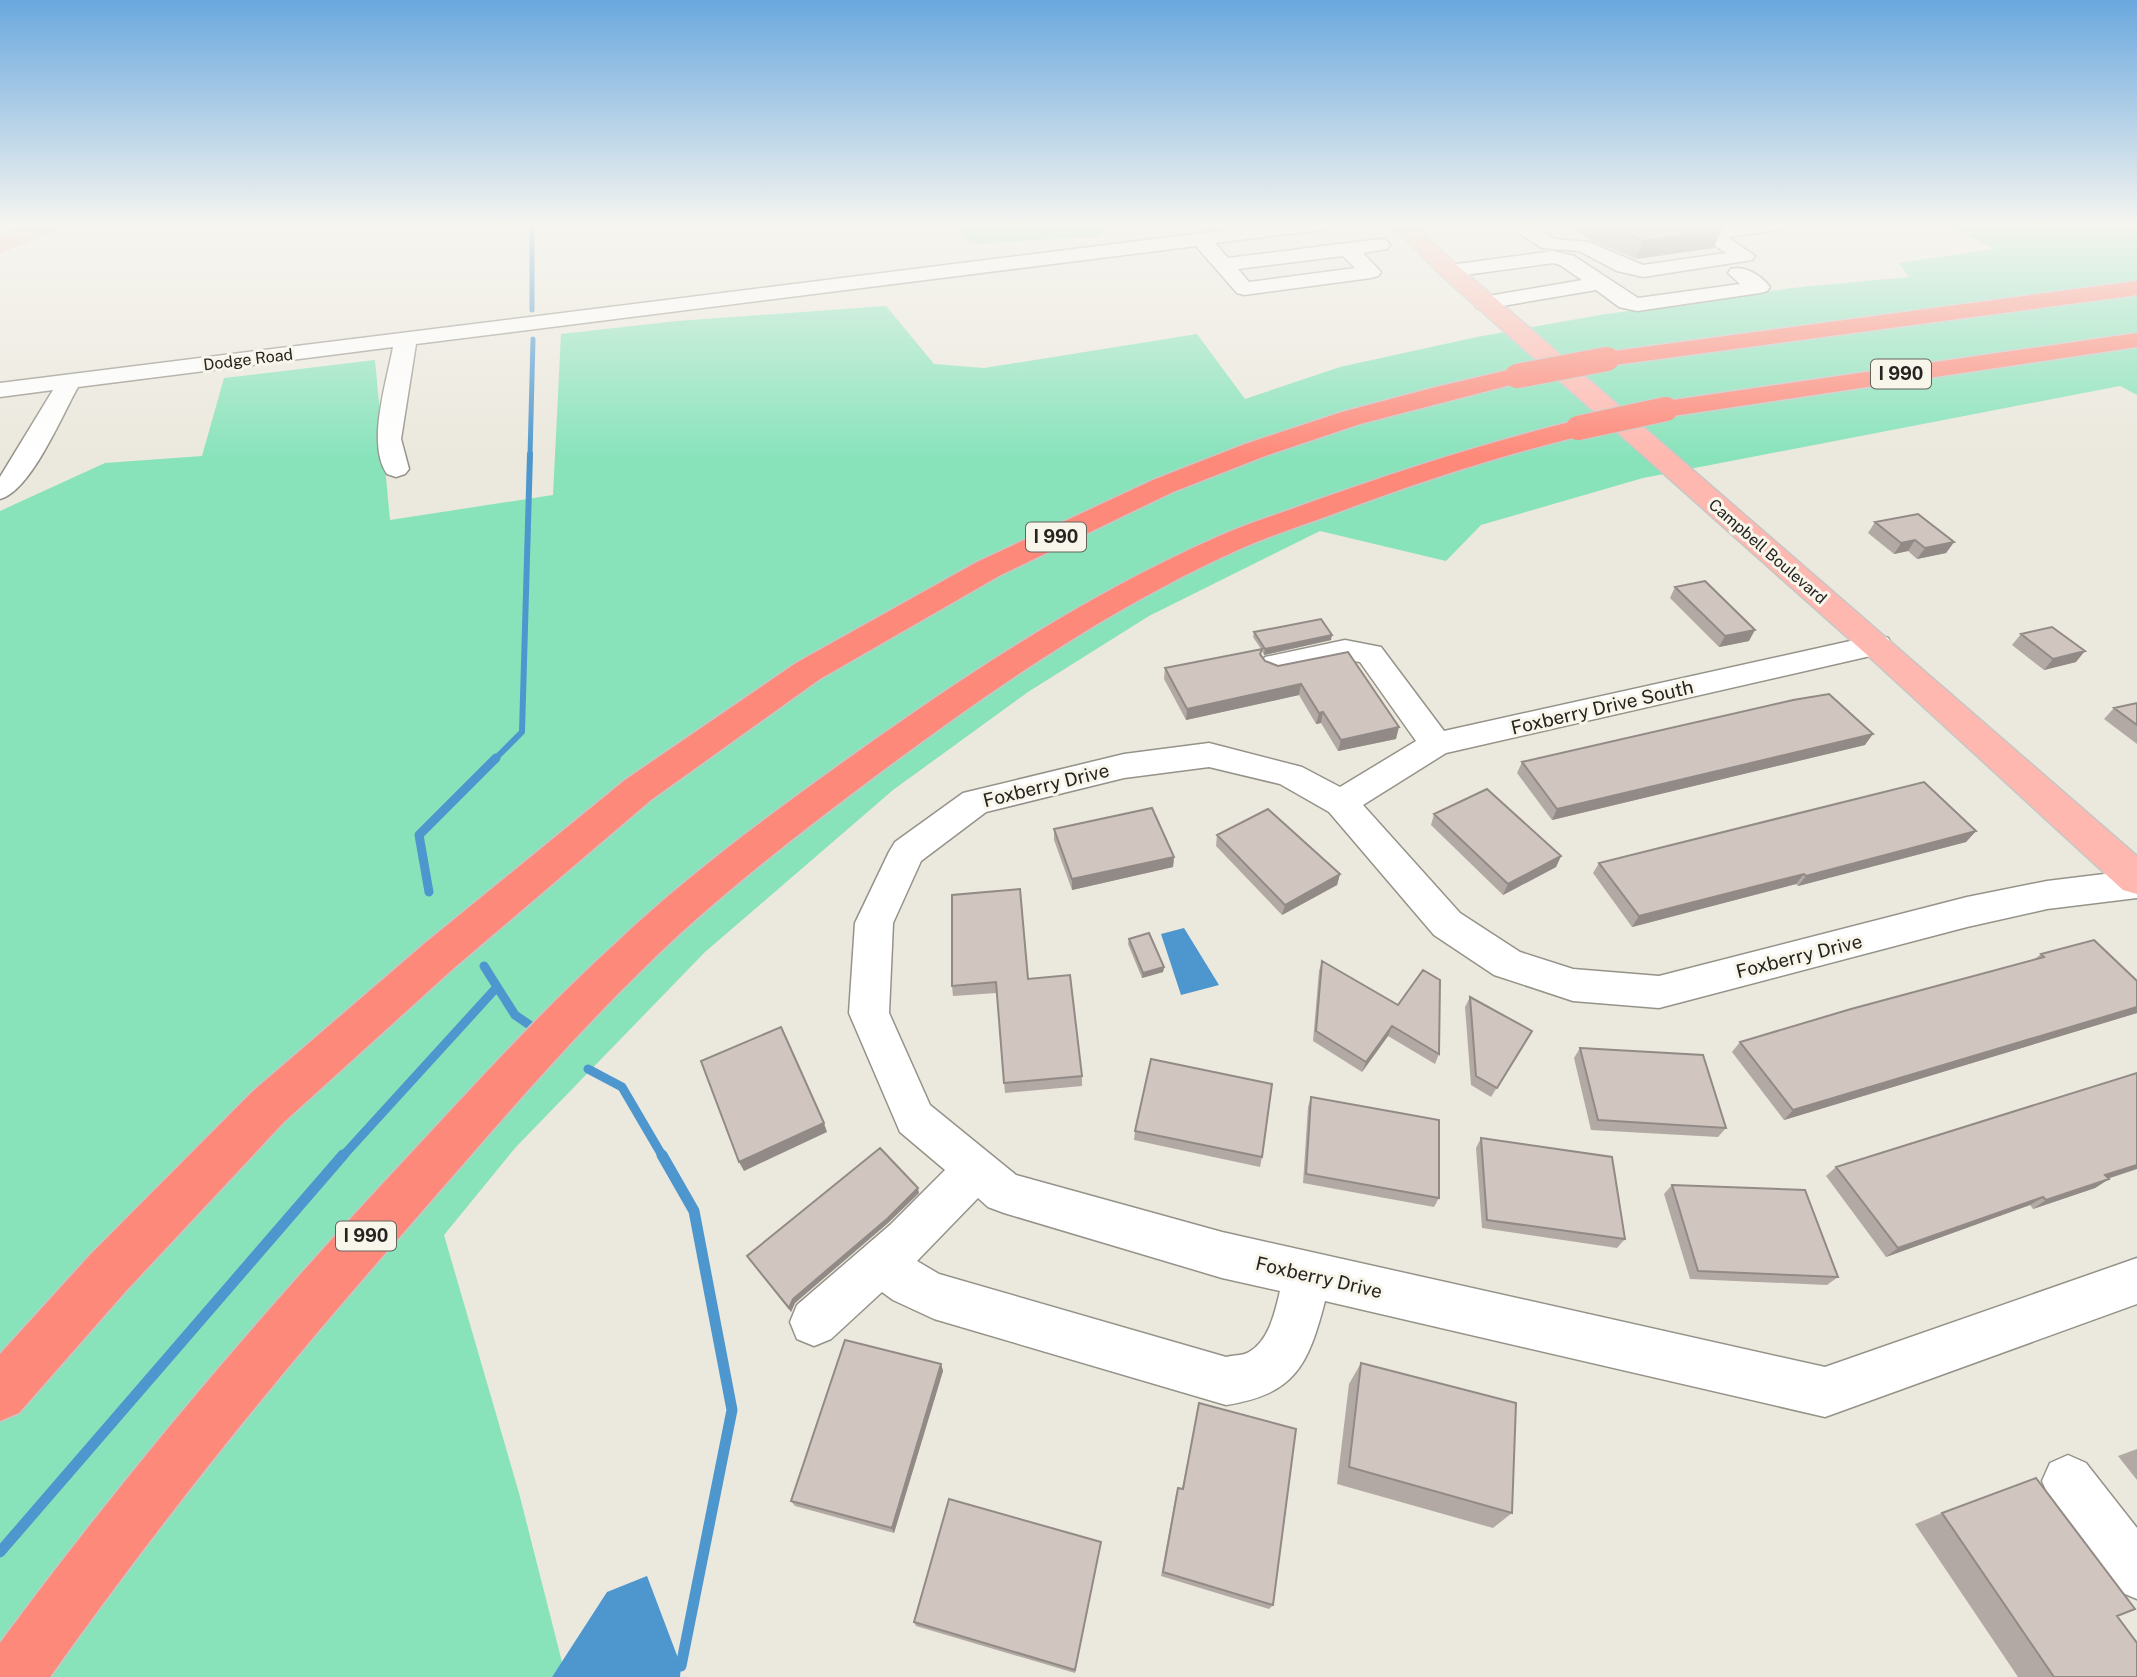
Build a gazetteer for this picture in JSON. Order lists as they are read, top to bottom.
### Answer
{
  "streets": {
    "highway": ["I 990"],
    "main road": ["Campbell Boulevard"],
    "street": ["Dodge Road", "Foxberry Drive South", "Foxberry Drive"]
  },
  "crossings": [
    ["Campbell Boulevard", "Foxberry Drive South"],
    ["Foxberry Drive South", "Foxberry Drive"]
  ]
}
